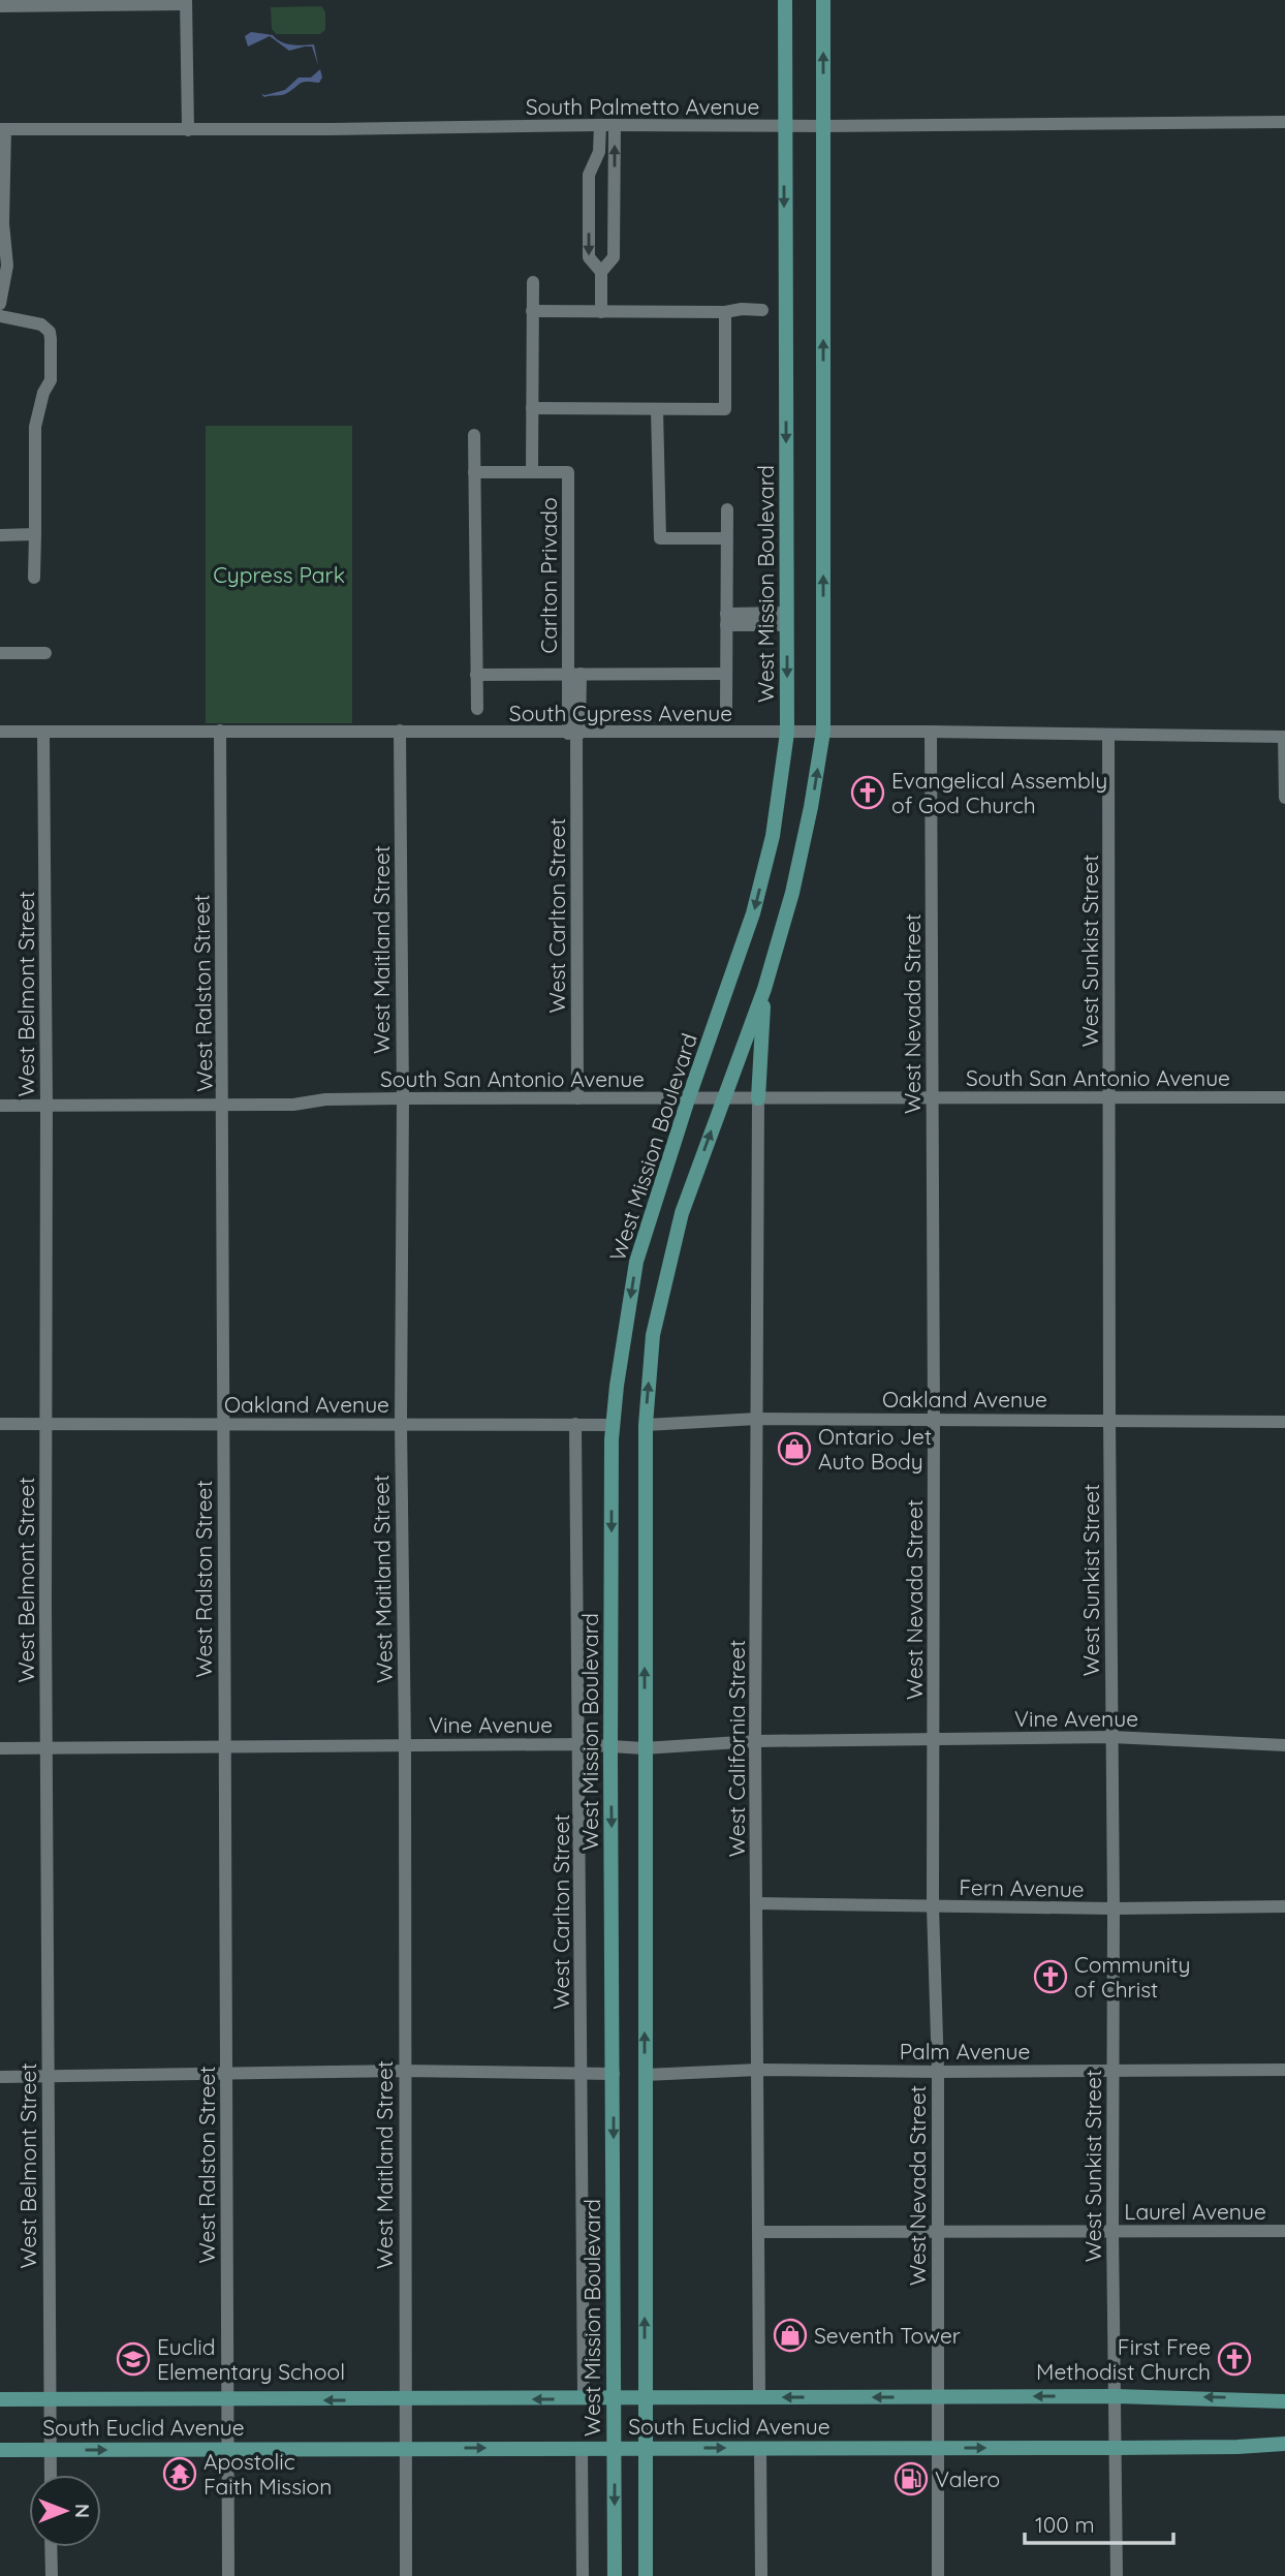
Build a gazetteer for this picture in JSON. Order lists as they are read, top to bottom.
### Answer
{
  "streets": {
    "main road": ["West Mission Boulevard", "South Euclid Avenue"],
    "street": [
      "South Palmetto Avenue",
      "Carlton Privado",
      "South Cypress Avenue",
      "West Carlton Street",
      "West Maitland Street",
      "West Sunkist Street",
      "West Ralston Street",
      "West Belmont Street",
      "West Nevada Street",
      "South San Antonio Avenue",
      "Oakland Avenue",
      "Vine Avenue",
      "West California Street",
      "Fern Avenue",
      "Palm Avenue",
      "Laurel Avenue"
    ]
  },
  "crossings": [
    ["South Palmetto Avenue", "West Mission Boulevard"],
    ["Carlton Privado", "South Cypress Avenue"],
    ["Carlton Privado", "West Carlton Street"],
    ["West Mission Boulevard", "South Cypress Avenue"],
    ["West Mission Boulevard", "South San Antonio Avenue"],
    ["West Mission Boulevard", "Oakland Avenue"],
    ["West Mission Boulevard", "Vine Avenue"],
    ["West Mission Boulevard", "South Euclid Avenue"],
    ["South Cypress Avenue", "West Carlton Street"],
    ["South Cypress Avenue", "West Maitland Street"],
    ["South Cypress Avenue", "West Sunkist Street"],
    ["South Cypress Avenue", "West Ralston Street"],
    ["South Cypress Avenue", "West Belmont Street"],
    ["South Cypress Avenue", "West Nevada Street"],
    ["West Carlton Street", "South San Antonio Avenue"],
    ["West Carlton Street", "Oakland Avenue"],
    ["West Carlton Street", "Vine Avenue"],
    ["West Carlton Street", "South Euclid Avenue"],
    ["West Maitland Street", "South San Antonio Avenue"],
    ["West Maitland Street", "Oakland Avenue"],
    ["West Maitland Street", "Vine Avenue"],
    ["West Maitland Street", "South Euclid Avenue"],
    ["West Sunkist Street", "South San Antonio Avenue"],
    ["West Sunkist Street", "Oakland Avenue"],
    ["West Sunkist Street", "Vine Avenue"],
    ["West Sunkist Street", "Fern Avenue"],
    ["West Sunkist Street", "Palm Avenue"],
    ["West Sunkist Street", "Laurel Avenue"],
    ["West Sunkist Street", "South Euclid Avenue"],
    ["West Ralston Street", "South San Antonio Avenue"],
    ["West Ralston Street", "Oakland Avenue"],
    ["West Ralston Street", "Vine Avenue"],
    ["West Ralston Street", "South Euclid Avenue"],
    ["West Belmont Street", "South San Antonio Avenue"],
    ["West Belmont Street", "Oakland Avenue"],
    ["West Belmont Street", "Vine Avenue"],
    ["West Belmont Street", "South Euclid Avenue"],
    ["West Nevada Street", "South San Antonio Avenue"],
    ["West Nevada Street", "Oakland Avenue"],
    ["West Nevada Street", "Vine Avenue"],
    ["West Nevada Street", "Fern Avenue"],
    ["West Nevada Street", "Palm Avenue"],
    ["West Nevada Street", "Laurel Avenue"],
    ["West Nevada Street", "South Euclid Avenue"],
    ["South San Antonio Avenue", "West California Street"],
    ["Oakland Avenue", "West California Street"],
    ["Vine Avenue", "West California Street"],
    ["West California Street", "Fern Avenue"],
    ["West California Street", "Palm Avenue"],
    ["West California Street", "Laurel Avenue"],
    ["West California Street", "South Euclid Avenue"]
  ],
  "parks": ["Cypress Park"],
  "places": {
    "church": ["Evangelical Assembly of God Church", "Community of Christ", "First Free Methodist Church"],
    "shop": ["Ontario Jet Auto Body", "Seventh Tower"],
    "school or university": ["Euclid Elementary School"],
    "temple": ["Apostolic Faith Mission"],
    "fuel station": ["Valero"]
  },
  "scale_bar": "100 m",
  "north": "right"
}
